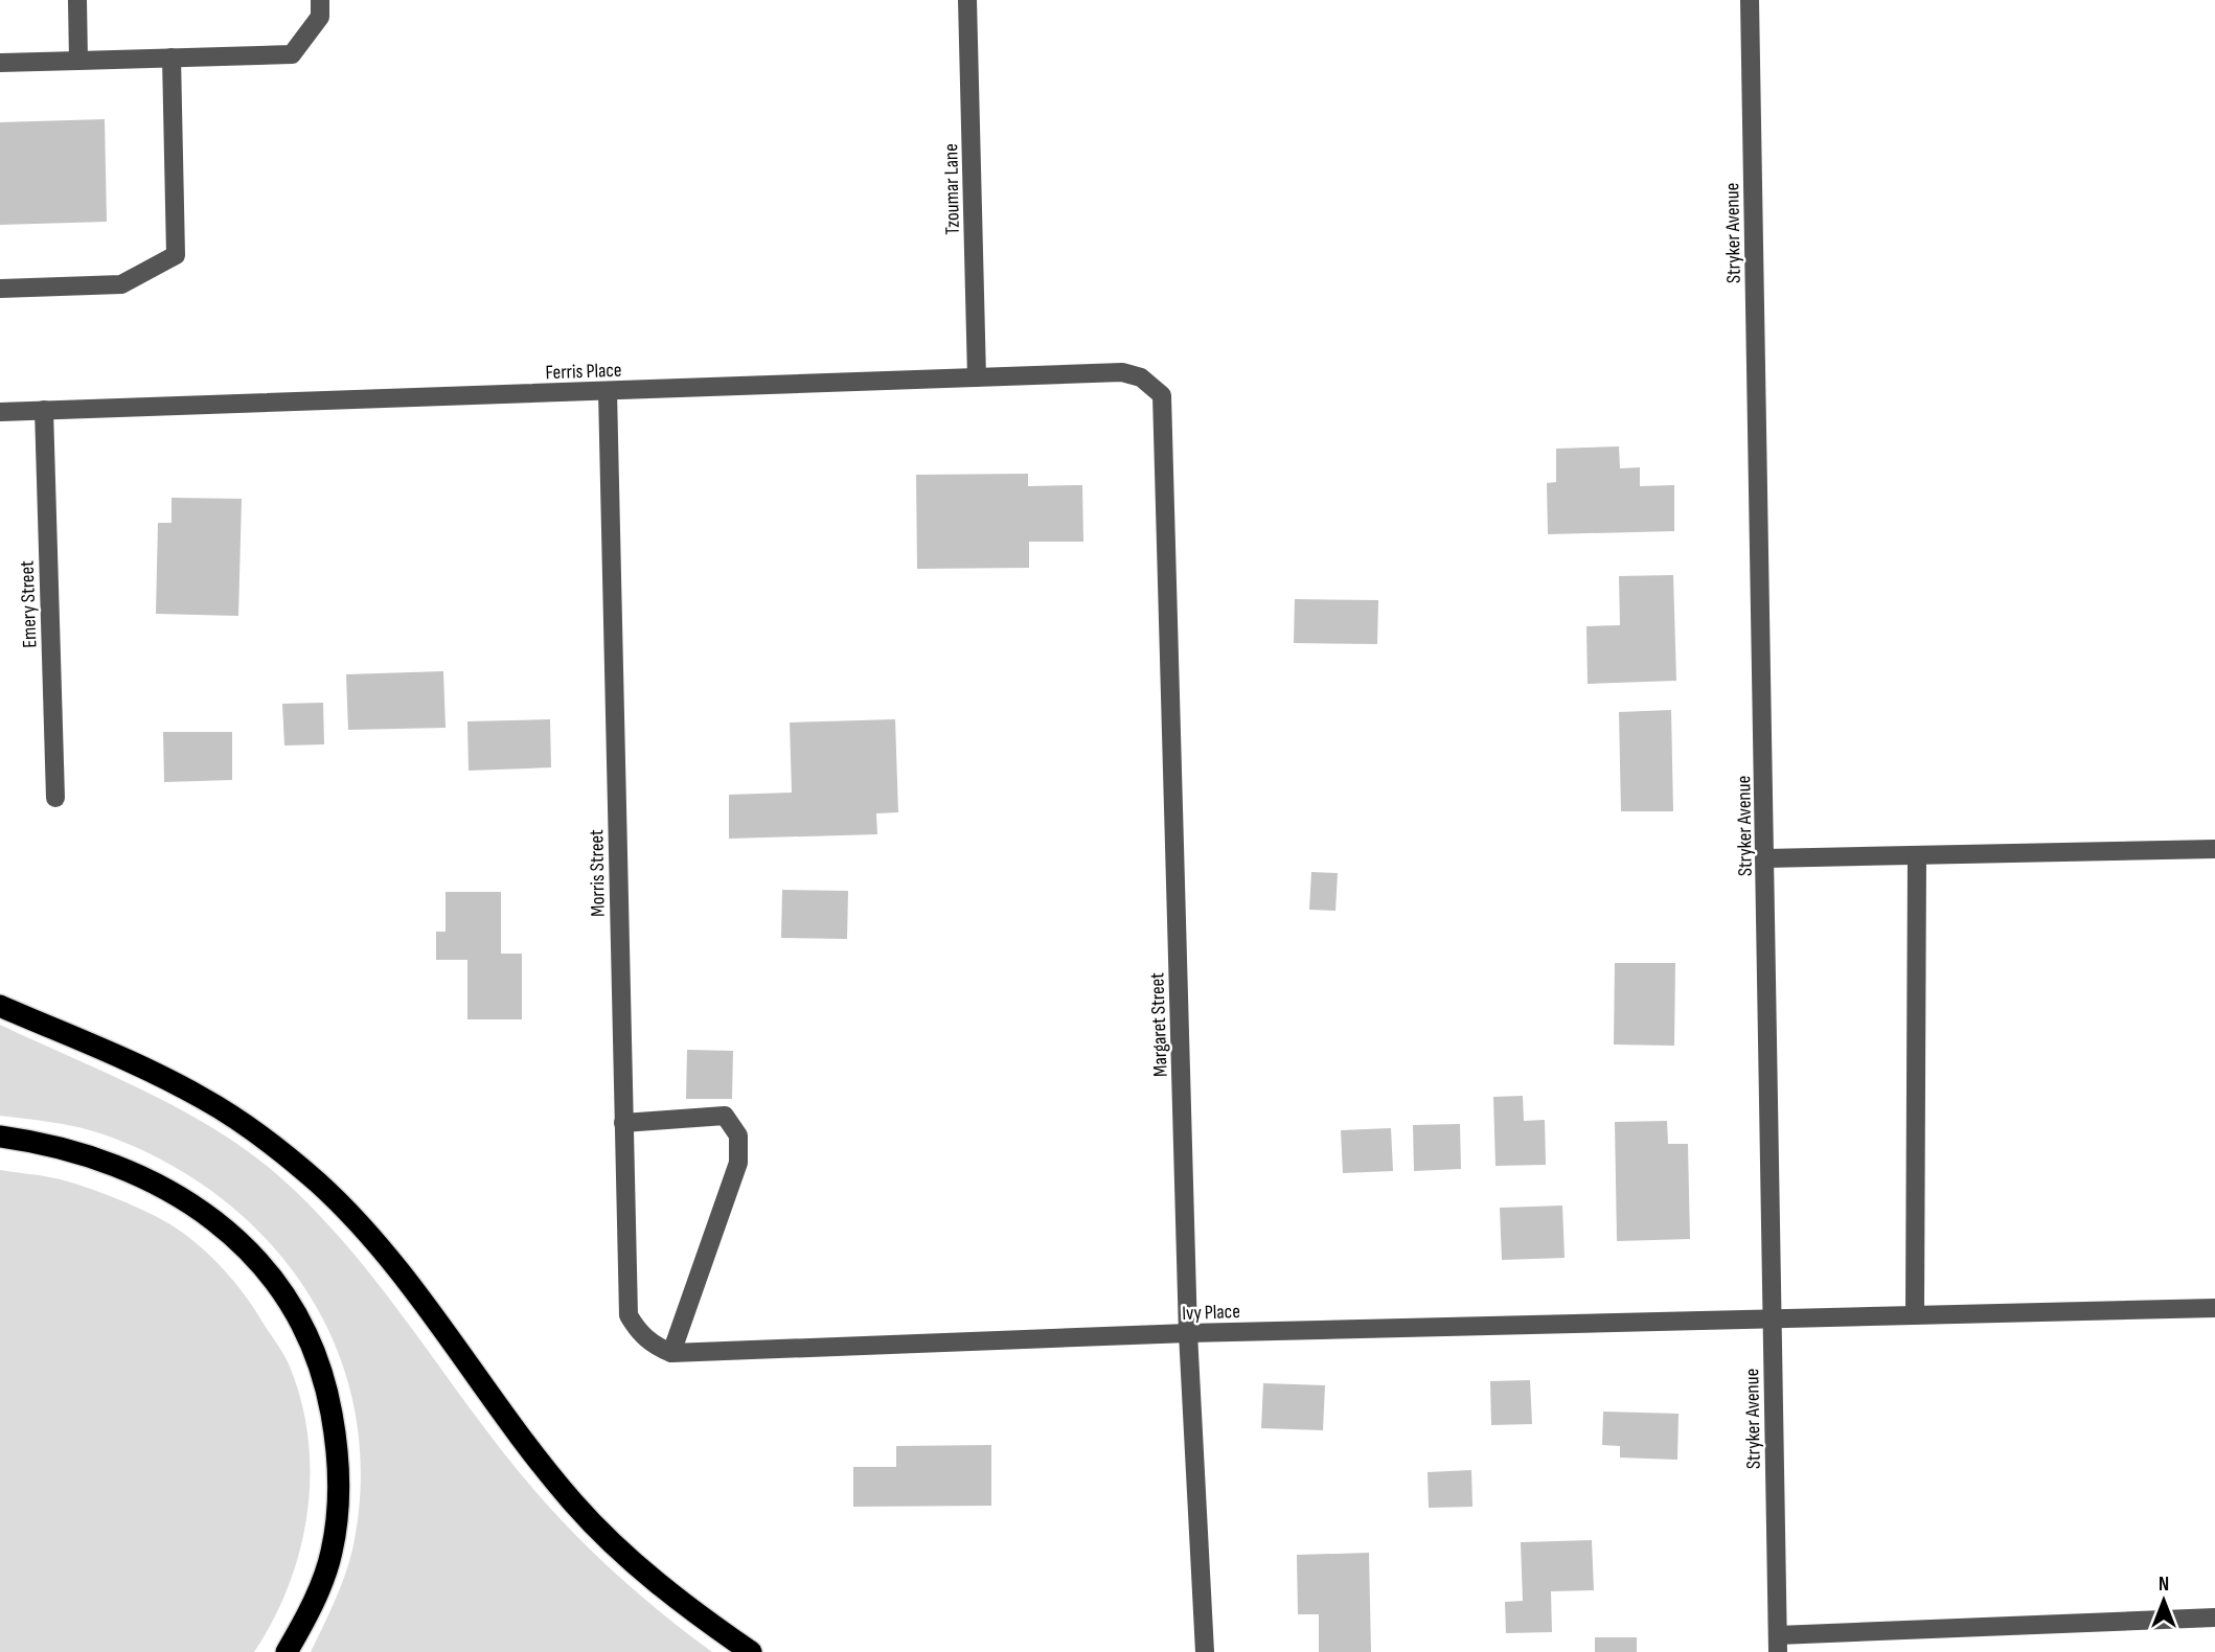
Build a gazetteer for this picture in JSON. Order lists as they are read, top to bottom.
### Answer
{
  "streets": {
    "street": [
      "Tzoumar Lane",
      "Stryker Avenue",
      "Ferris Place",
      "Emery Street",
      "Morris Street",
      "Margaret Street",
      "Ivy Place"
    ]
  },
  "crossings": [
    ["Tzoumar Lane", "Ferris Place"],
    ["Stryker Avenue", "Ivy Place"],
    ["Ferris Place", "Emery Street"],
    ["Ferris Place", "Morris Street"],
    ["Ferris Place", "Margaret Street"],
    ["Morris Street", "Ivy Place"],
    ["Margaret Street", "Ivy Place"]
  ],
  "north": "top"
}
